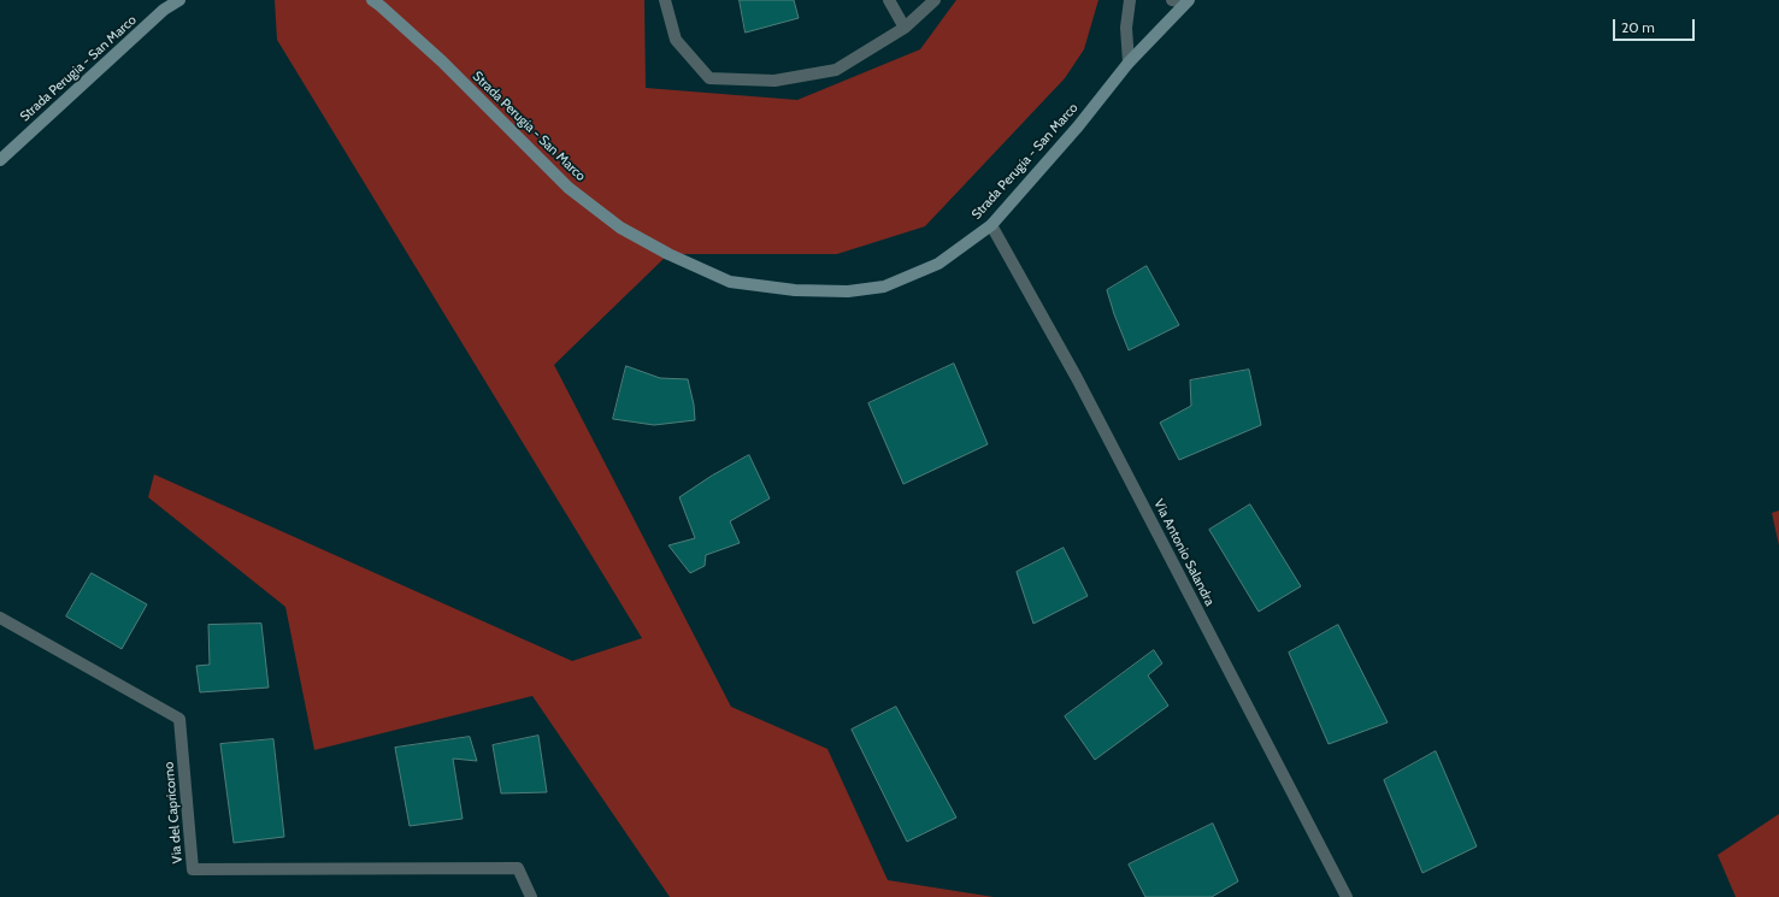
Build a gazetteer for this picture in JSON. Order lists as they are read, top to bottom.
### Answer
{
  "streets": {
    "main road": ["Strada Perugia - San Marco"],
    "street": ["Via Antonio Salandra", "Via del Capricorno"]
  },
  "crossings": [
    ["Strada Perugia - San Marco", "Via Antonio Salandra"]
  ],
  "scale_bar": "20 m"
}
